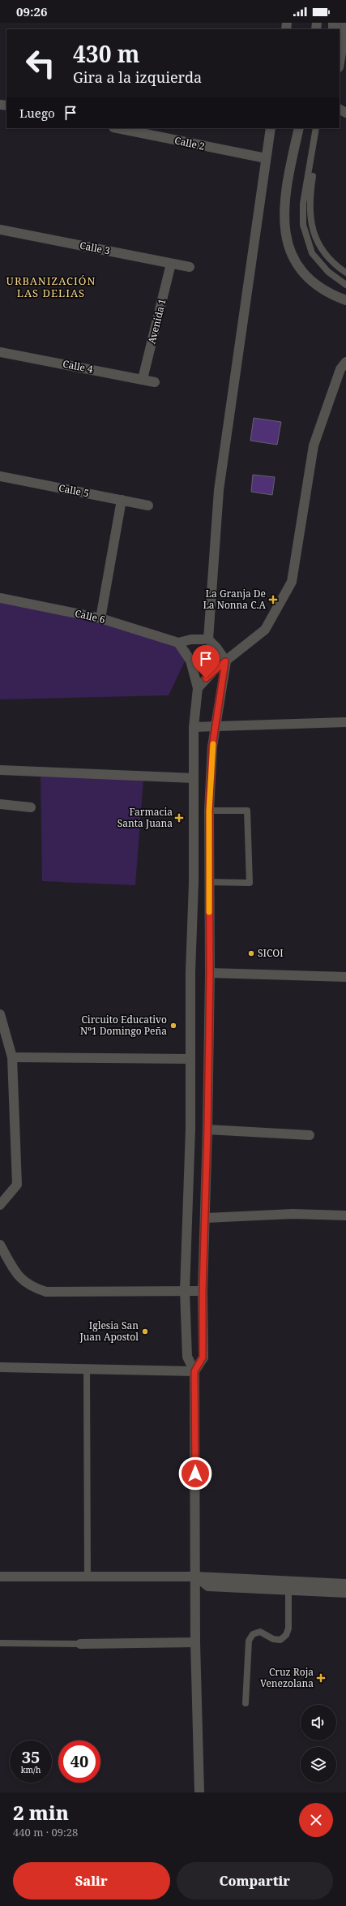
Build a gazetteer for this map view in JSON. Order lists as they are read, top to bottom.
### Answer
{
  "streets": {
    "street": [
      "Calle 2",
      "Calle 3",
      "Avenida 1",
      "Calle 4",
      "Calle 5",
      "Calle 6"
    ]
  },
  "crossings": [
    ["Calle 3", "Avenida 1"],
    ["Avenida 1", "Calle 4"]
  ],
  "districts": ["URBANIZACIÓN LAS DELIAS"],
  "places": {
    "health": ["La Granja De La Nonna C.A", "Farmacia Santa Juana", "Cruz Roja Venezolana"],
    "other": ["SICOI", "Circuito Educativo Nº1 Domingo Peña", "Iglesia San Juan Apostol"]
  },
  "page": {
    "status": "09:26",
    "turn": ["430 m", "Gira a la izquierda"],
    "then": "Luego",
    "speed": "35 km/h",
    "limit": "40",
    "heading": ["2 min", "440 m · 09:28"],
    "buttons": ["Salir", "Compartir"]
  }
}
